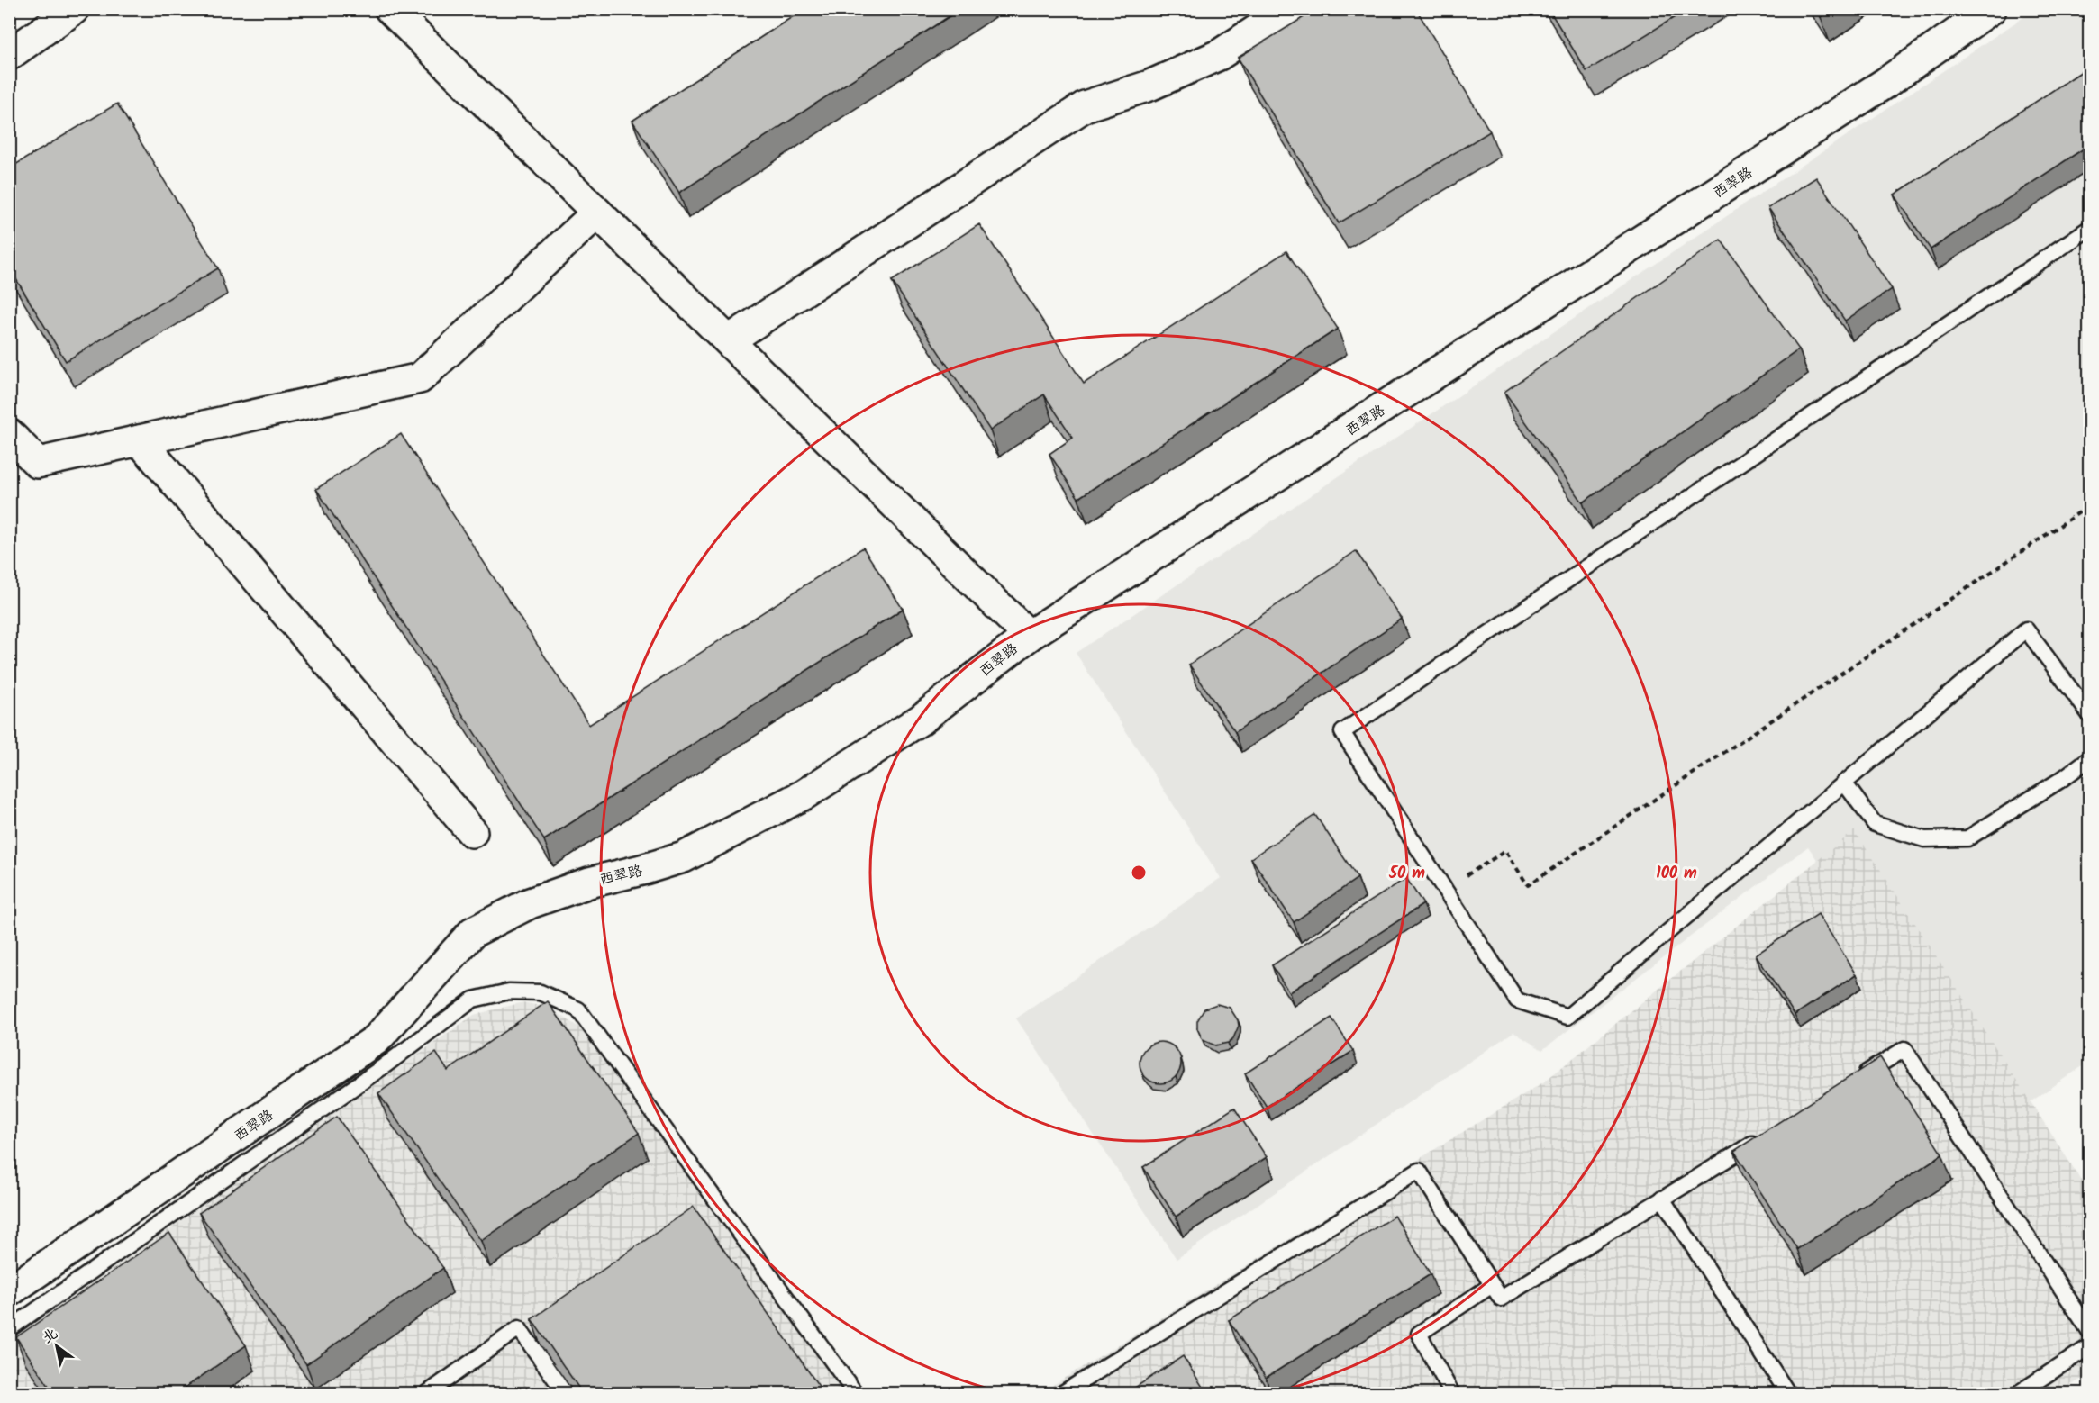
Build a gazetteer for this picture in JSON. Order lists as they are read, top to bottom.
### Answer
{
  "streets": {
    "street": ["西翠路"]
  },
  "north": "top left",
  "rings": ["50 m", "100 m"]
}
